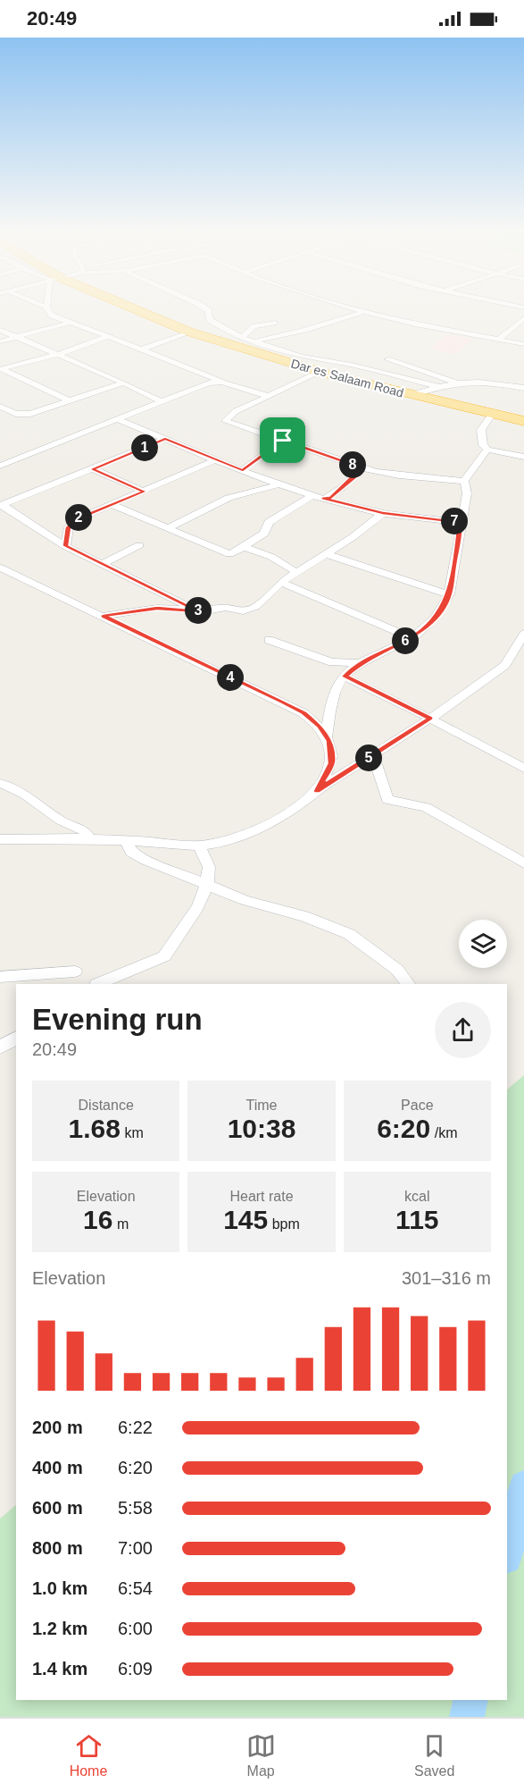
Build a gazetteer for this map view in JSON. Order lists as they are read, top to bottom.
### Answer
{
  "streets": {
    "highway": ["Dar es Salaam Road"]
  },
  "page": {
    "status": "20:49",
    "pins": [
      "1",
      "8",
      "2",
      "7",
      "3",
      "6",
      "4",
      "5"
    ],
    "heading": ["Evening run", "20:49"],
    "stats": [
      ["Distance", "1.68 km"],
      ["Time", "10:38"],
      ["Pace", "6:20 /km"],
      ["Elevation", "16 m"],
      ["Heart rate", "145 bpm"],
      ["kcal", "115"]
    ],
    "chart": ["Elevation", "301–316 m"],
    "list": [
      {
        "name": "200 m",
        "note": "6:22"
      },
      {
        "name": "400 m",
        "note": "6:20"
      },
      {
        "name": "600 m",
        "note": "5:58"
      },
      {
        "name": "800 m",
        "note": "7:00"
      },
      {
        "name": "1.0 km",
        "note": "6:54"
      },
      {
        "name": "1.2 km",
        "note": "6:00"
      },
      {
        "name": "1.4 km",
        "note": "6:09"
      }
    ],
    "tabs": ["Home", "Map", "Saved"]
  }
}
